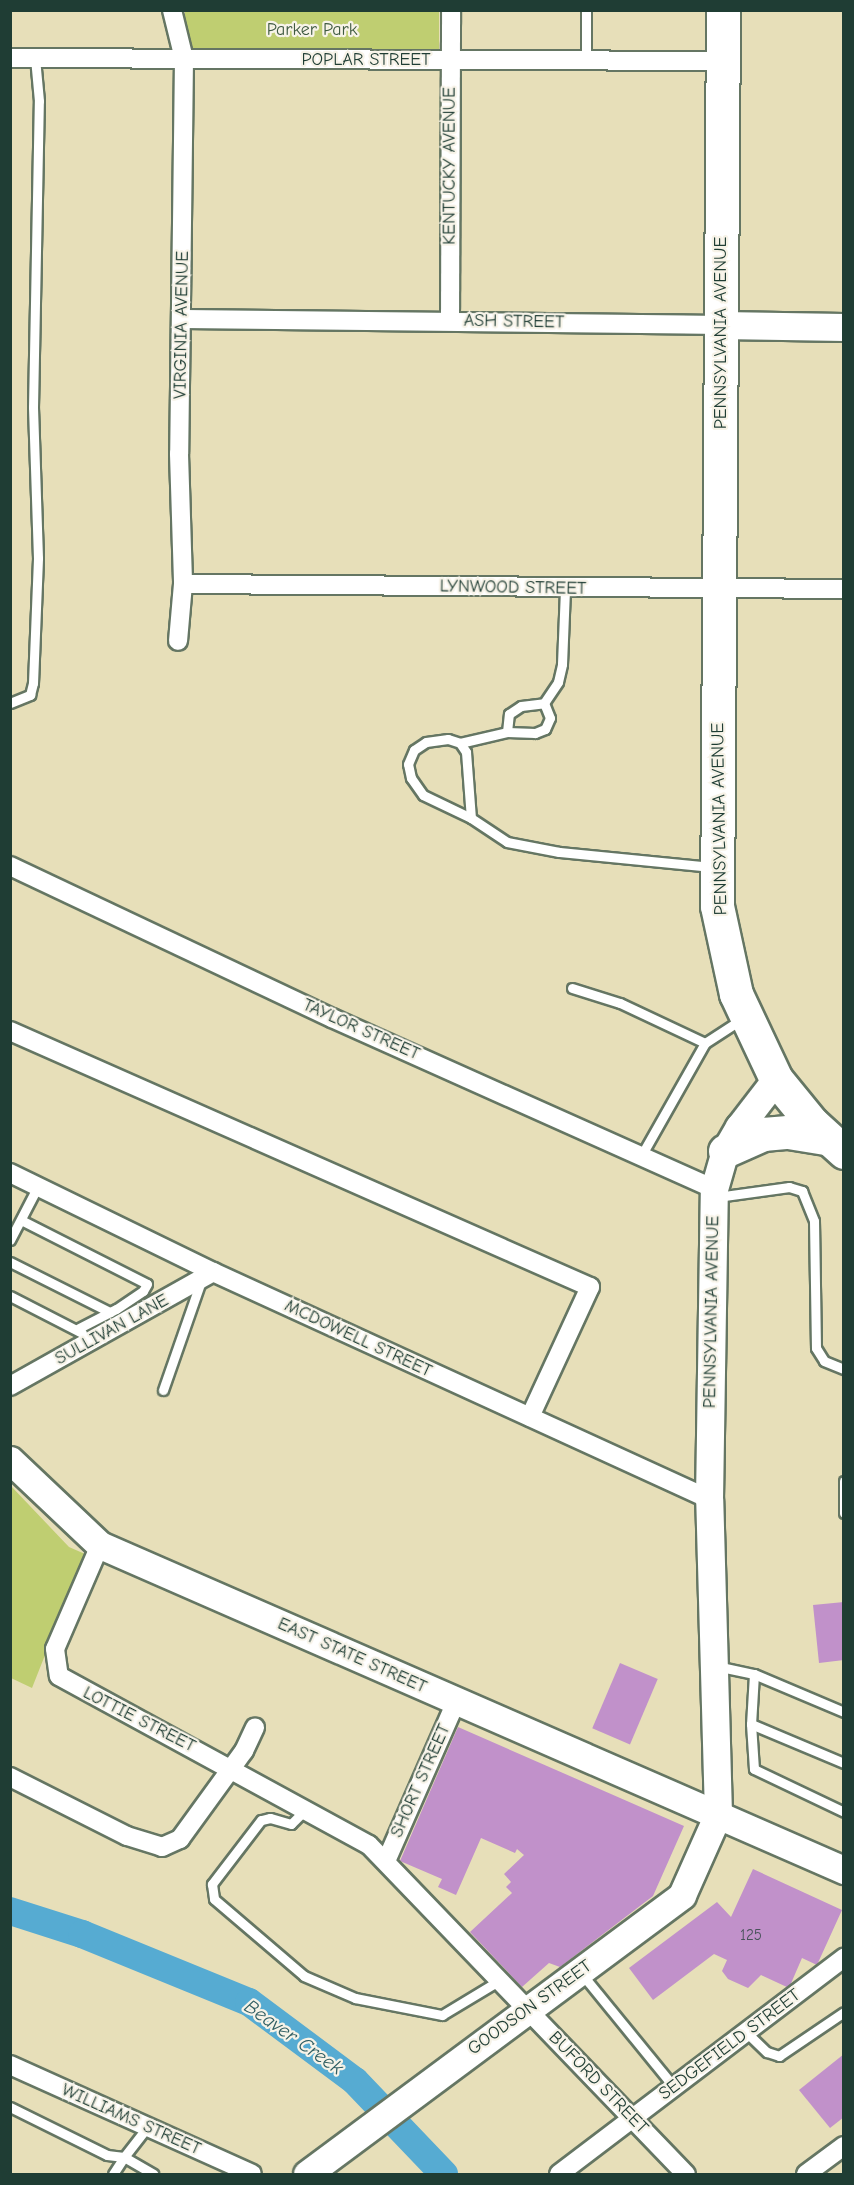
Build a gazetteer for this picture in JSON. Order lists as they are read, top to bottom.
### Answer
{
  "streets": {
    "highway": ["PENNSYLVANIA AVENUE"],
    "main road": ["ASH STREET", "EAST STATE STREET", "GOODSON STREET"],
    "street": [
      "POPLAR STREET",
      "KENTUCKY AVENUE",
      "VIRGINIA AVENUE",
      "LYNWOOD STREET",
      "TAYLOR STREET",
      "SULLIVAN LANE",
      "MCDOWELL STREET",
      "LOTTIE STREET",
      "SHORT STREET",
      "SEDGEFIELD STREET",
      "BUFORD STREET",
      "WILLIAMS STREET"
    ]
  },
  "crossings": [
    ["POPLAR STREET", "KENTUCKY AVENUE"],
    ["POPLAR STREET", "VIRGINIA AVENUE"],
    ["POPLAR STREET", "PENNSYLVANIA AVENUE"],
    ["KENTUCKY AVENUE", "ASH STREET"],
    ["ASH STREET", "VIRGINIA AVENUE"],
    ["ASH STREET", "PENNSYLVANIA AVENUE"],
    ["VIRGINIA AVENUE", "LYNWOOD STREET"],
    ["PENNSYLVANIA AVENUE", "LYNWOOD STREET"],
    ["PENNSYLVANIA AVENUE", "TAYLOR STREET"],
    ["PENNSYLVANIA AVENUE", "MCDOWELL STREET"],
    ["PENNSYLVANIA AVENUE", "EAST STATE STREET"],
    ["PENNSYLVANIA AVENUE", "GOODSON STREET"],
    ["SULLIVAN LANE", "MCDOWELL STREET"],
    ["EAST STATE STREET", "LOTTIE STREET"],
    ["EAST STATE STREET", "SHORT STREET"],
    ["EAST STATE STREET", "GOODSON STREET"],
    ["LOTTIE STREET", "SHORT STREET"],
    ["LOTTIE STREET", "BUFORD STREET"],
    ["SHORT STREET", "BUFORD STREET"],
    ["GOODSON STREET", "BUFORD STREET"],
    ["SEDGEFIELD STREET", "BUFORD STREET"]
  ],
  "water": ["Beaver Creek"],
  "parks": ["Parker Park"],
  "house_numbers": ["125"]
}
